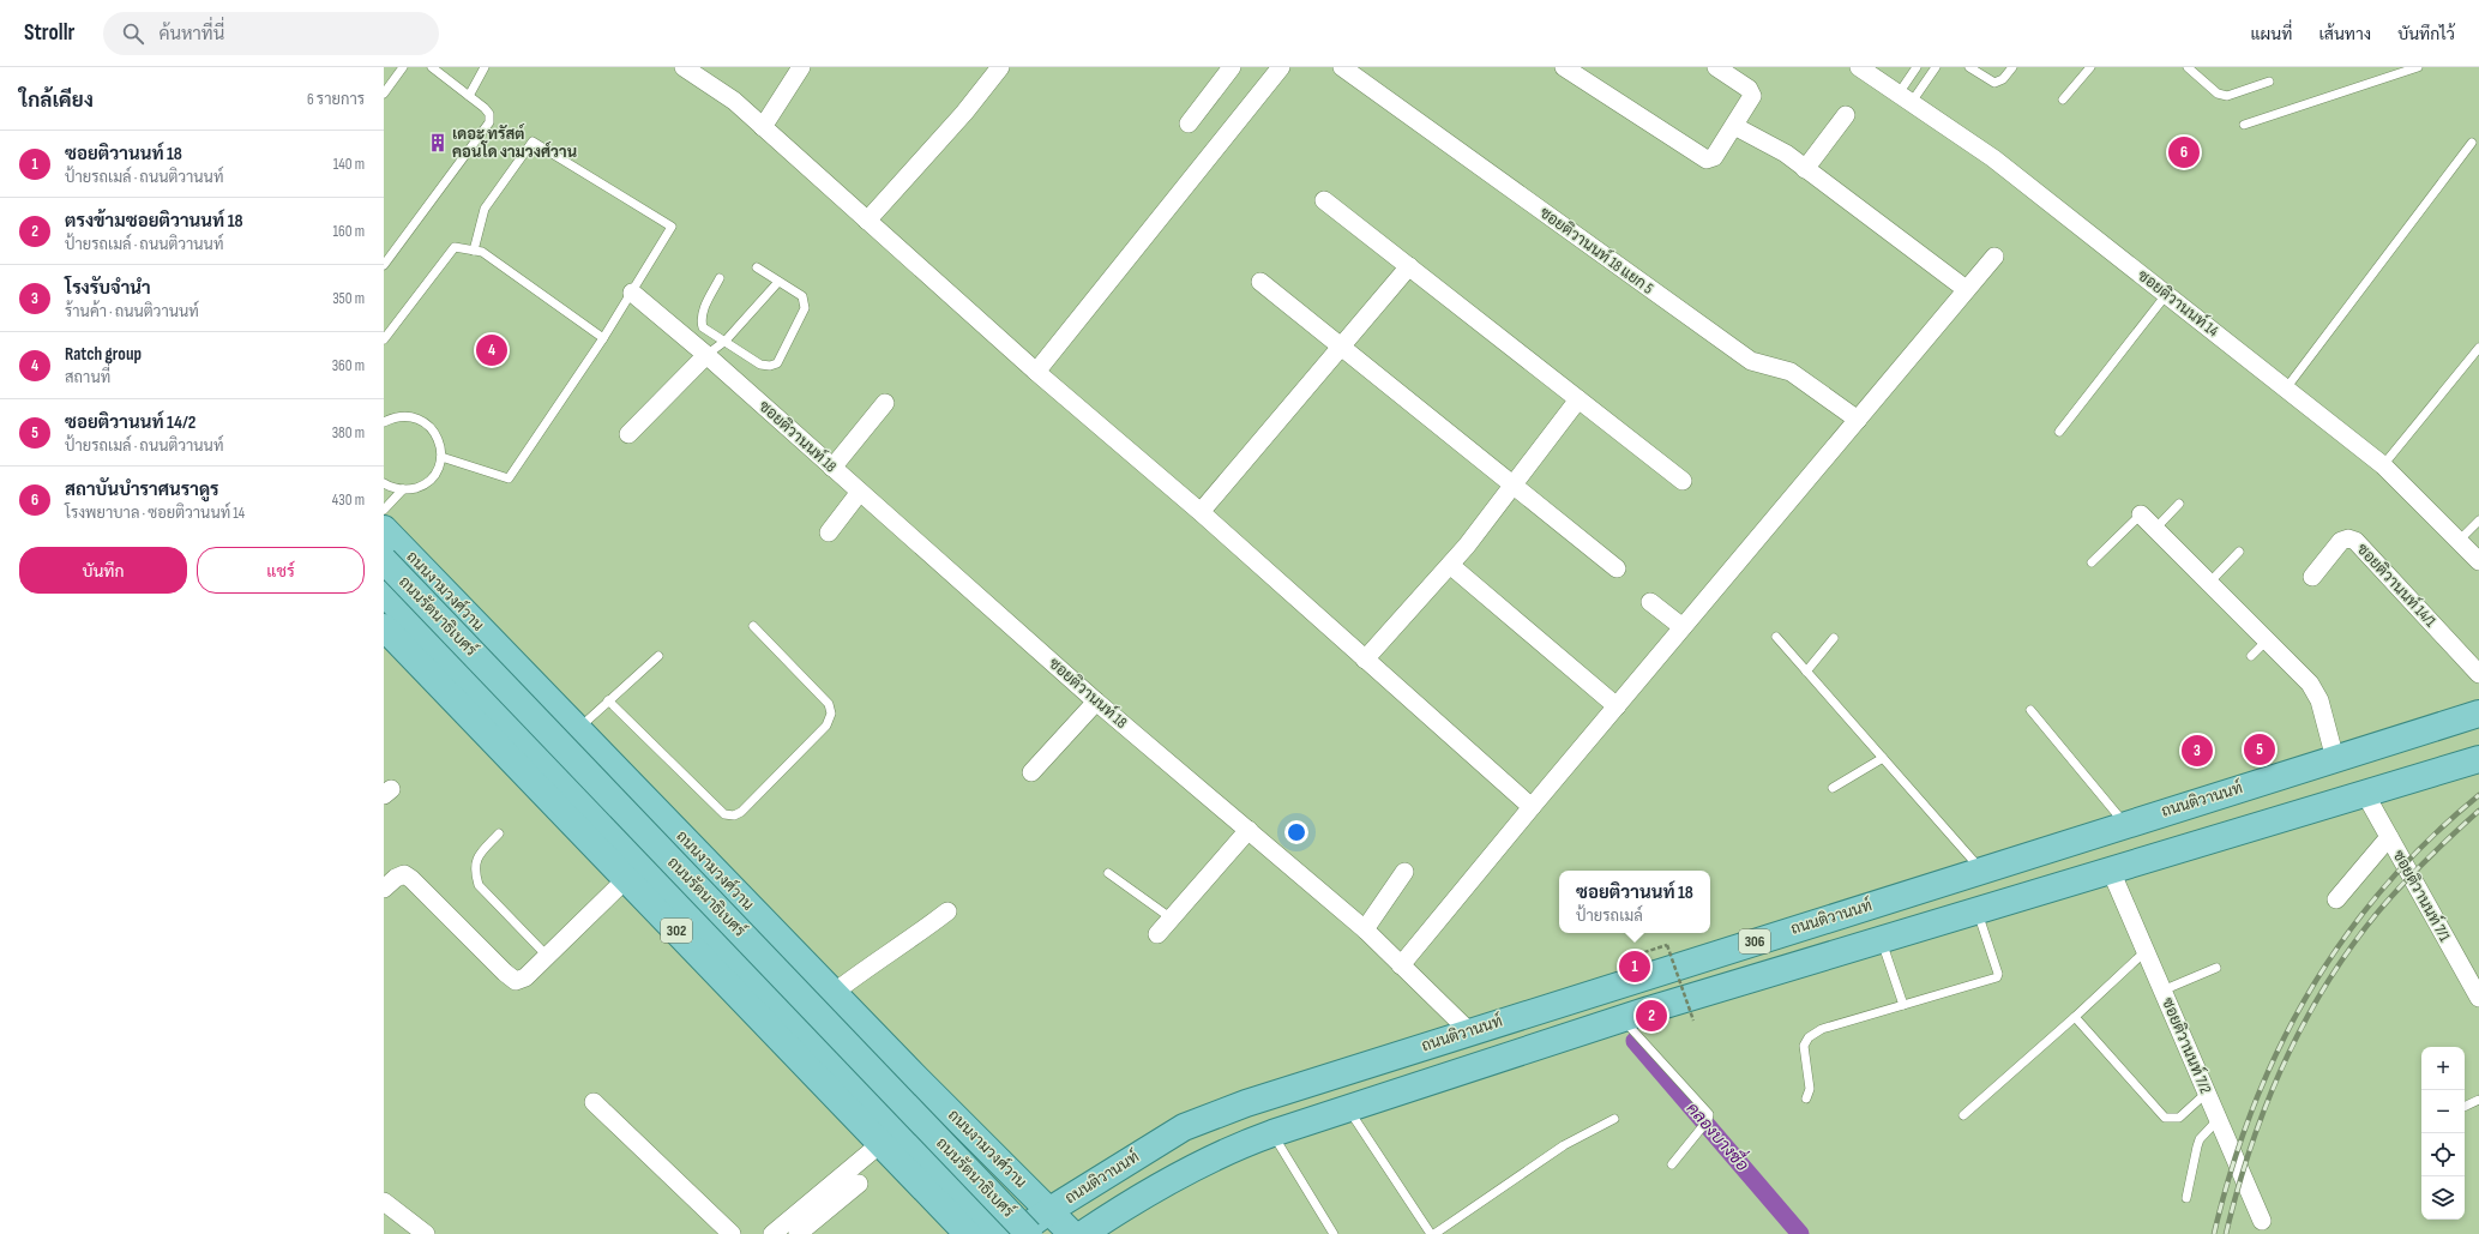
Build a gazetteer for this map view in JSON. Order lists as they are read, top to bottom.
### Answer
{
  "streets": {
    "main road": [
      "ถนนงามวงศ์วาน",
      "ถนนรัตนาธิเบศร์",
      "ถนนติวานนท์",
      "302",
      "306"
    ],
    "street": [
      "ซอยติวานนท์ 18 แยก 5",
      "ซอยติวานนท์ 14",
      "ซอยติวานนท์ 18",
      "ซอยติวานนท์ 14/1",
      "ซอยติวานนท์ 7/1",
      "ซอยติวานนท์ 7/2"
    ]
  },
  "crossings": [
    ["ซอยติวานนท์ 18", "ถนนติวานนท์"],
    ["ถนนงามวงศ์วาน", "ถนนรัตนาธิเบศร์"],
    ["ถนนงามวงศ์วาน", "ถนนติวานนท์"],
    ["ถนนรัตนาธิเบศร์", "ถนนติวานนท์"],
    ["ซอยติวานนท์ 7/1", "306"],
    ["306", "ซอยติวานนท์ 7/2"]
  ],
  "water": ["คลองบางซื่อ"],
  "places": {
    "building": ["เดอะ ทรัสต์ คอนโด งามวงศ์วาน"]
  },
  "page": {
    "header": "Strollr",
    "search": "ค้นหาที่นี่",
    "nav": ["แผนที่", "เส้นทาง", "บันทึกไว้"],
    "heading": ["ใกล้เคียง", "6 รายการ"],
    "list": [
      {
        "mark": "1",
        "name": "ซอยติวานนท์ 18",
        "note": "ป้ายรถเมล์ · ถนนติวานนท์",
        "value": "140 m"
      },
      {
        "mark": "2",
        "name": "ตรงข้ามซอยติวานนท์ 18",
        "note": "ป้ายรถเมล์ · ถนนติวานนท์",
        "value": "160 m"
      },
      {
        "mark": "3",
        "name": "โรงรับจำนำ",
        "note": "ร้านค้า · ถนนติวานนท์",
        "value": "350 m"
      },
      {
        "mark": "4",
        "name": "Ratch group",
        "note": "สถานที่",
        "value": "360 m"
      },
      {
        "mark": "5",
        "name": "ซอยติวานนท์ 14/2",
        "note": "ป้ายรถเมล์ · ถนนติวานนท์",
        "value": "380 m"
      },
      {
        "mark": "6",
        "name": "สถาบันบำราศนราดูร",
        "note": "โรงพยาบาล · ซอยติวานนท์ 14",
        "value": "430 m"
      }
    ],
    "pins": [
      "6",
      "4",
      "5",
      "3",
      "1",
      "2"
    ],
    "buttons": ["บันทึก", "แชร์"],
    "popup": ["ซอยติวานนท์ 18", "ป้ายรถเมล์"],
    "map_buttons": ["+", "−"]
  }
}
